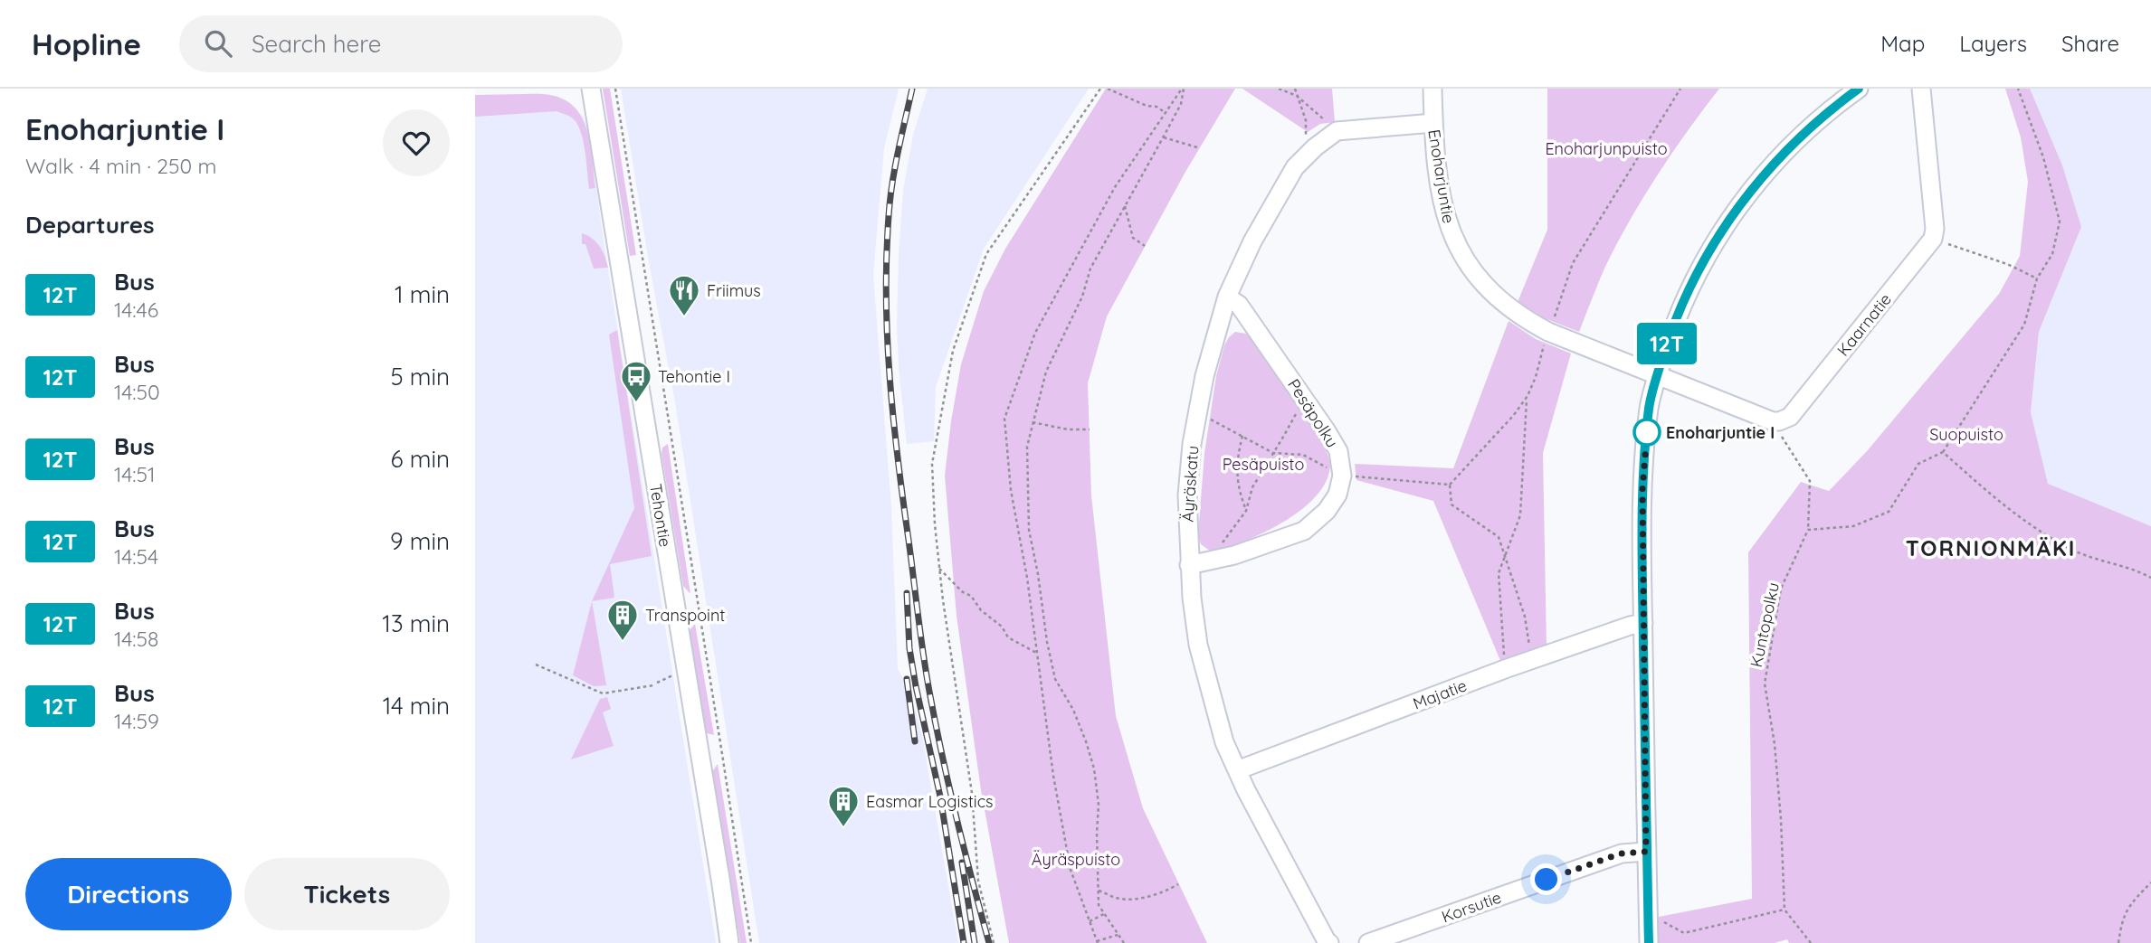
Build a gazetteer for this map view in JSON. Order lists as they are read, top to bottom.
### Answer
{
  "streets": {
    "street": [
      "Enoharjuntie",
      "Kaarnatie",
      "Pesäpolku",
      "Äyräskatu",
      "Tehontie",
      "Majatie",
      "Korsutie"
    ],
    "path": ["Kuntopolku"]
  },
  "crossings": [
    ["Pesäpolku", "Äyräskatu"],
    ["Äyräskatu", "Majatie"]
  ],
  "districts": ["TORNIONMÄKI"],
  "parks": [
    "Enoharjunpuisto",
    "Suopuisto",
    "Pesäpuisto",
    "Äyräspuisto"
  ],
  "places": {
    "restaurant": ["Friimus"],
    "bus stop": ["Tehontie I"],
    "other": ["Enoharjuntie I"],
    "building": ["Transpoint", "Easmar Logistics"]
  },
  "lines": ["bus line 12T"],
  "page": {
    "header": "Hopline",
    "search": "Search here",
    "nav": ["Map", "Layers", "Share"],
    "heading": [
      ["Enoharjuntie I", "Walk · 4 min · 250 m"],
      "Departures"
    ],
    "on_map": "12T",
    "list": [
      {
        "mark": "12T",
        "name": "Bus",
        "note": "14:46",
        "value": "1 min"
      },
      {
        "mark": "12T",
        "name": "Bus",
        "note": "14:50",
        "value": "5 min"
      },
      {
        "mark": "12T",
        "name": "Bus",
        "note": "14:51",
        "value": "6 min"
      },
      {
        "mark": "12T",
        "name": "Bus",
        "note": "14:54",
        "value": "9 min"
      },
      {
        "mark": "12T",
        "name": "Bus",
        "note": "14:58",
        "value": "13 min"
      },
      {
        "mark": "12T",
        "name": "Bus",
        "note": "14:59",
        "value": "14 min"
      }
    ],
    "buttons": ["Directions", "Tickets"]
  }
}
